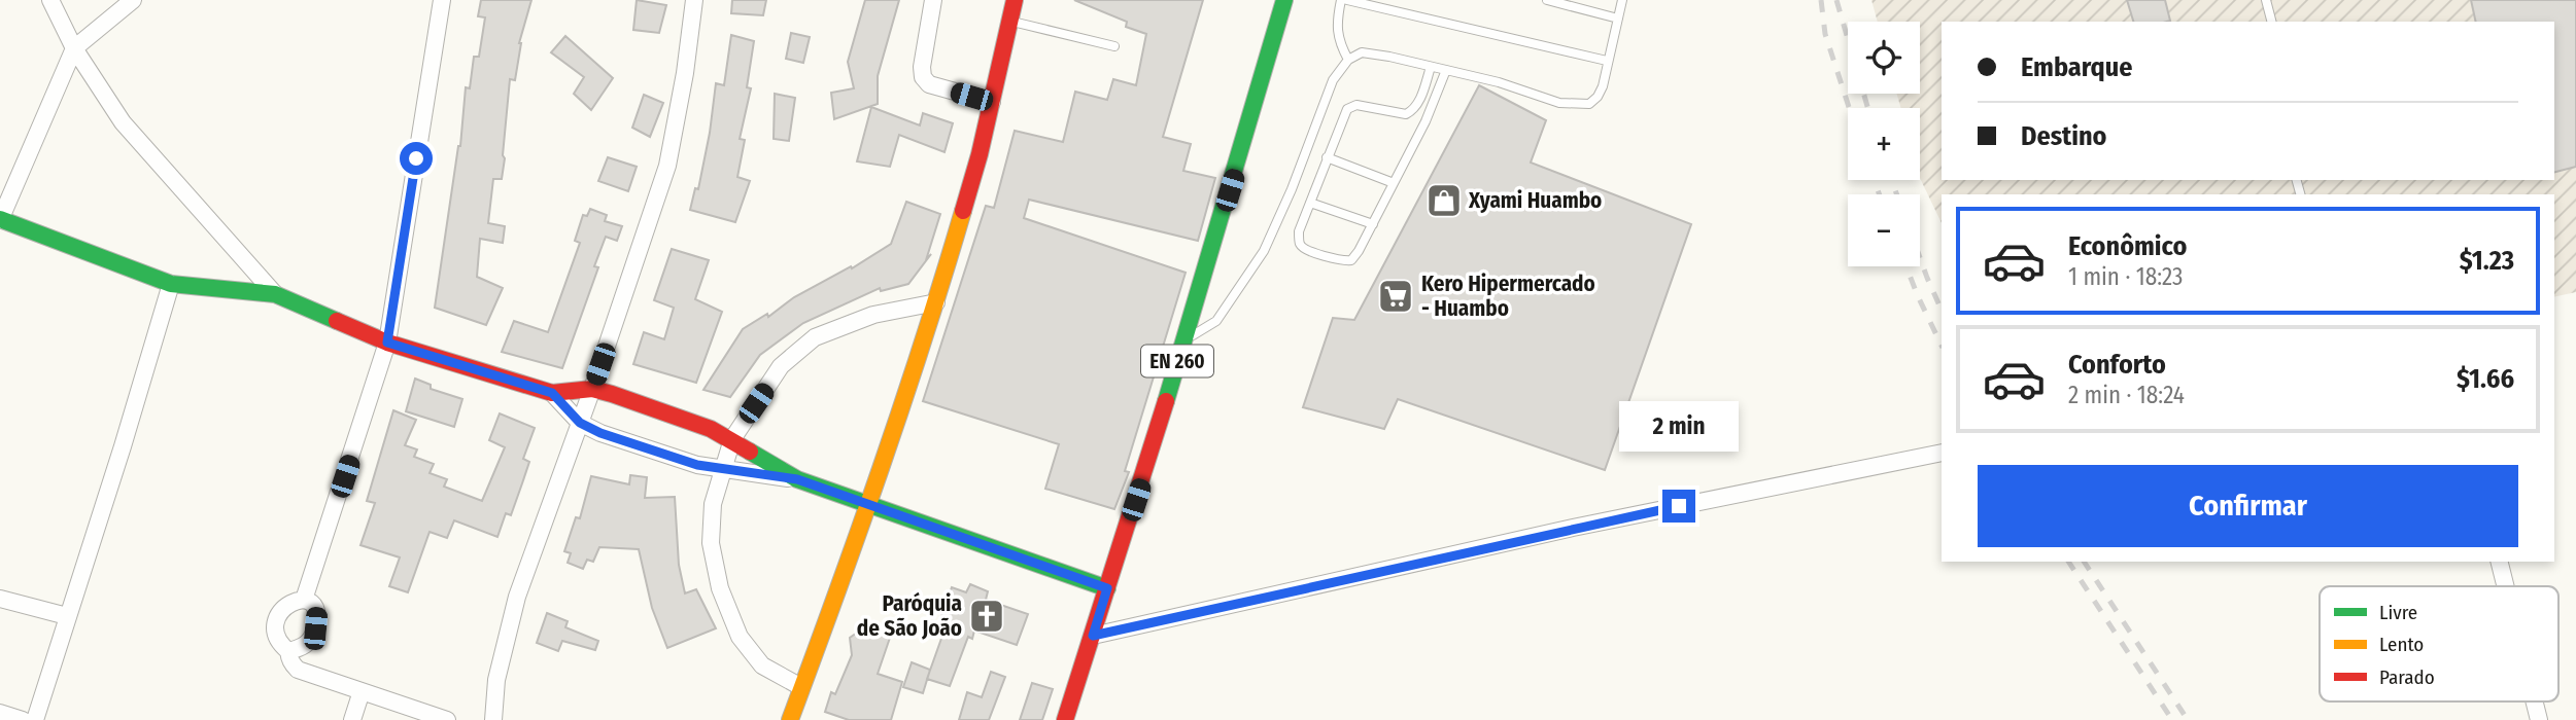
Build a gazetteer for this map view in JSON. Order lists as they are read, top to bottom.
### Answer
{
  "streets": {
    "street": ["EN 260"]
  },
  "places": {
    "shop": ["Xyami Huambo"],
    "supermarket": ["Kero Hipermercado - Huambo"],
    "church": ["Paróquia de São João"]
  },
  "legend": ["Livre", "Lento", "Parado"],
  "page": {
    "map_buttons": ["+", "−"],
    "banner": ["Embarque", "Destino"],
    "list": [
      {
        "name": "Econômico",
        "note": "1 min · 18:23",
        "value": "$1.23"
      },
      {
        "name": "Conforto",
        "note": "2 min · 18:24",
        "value": "$1.66"
      }
    ],
    "bubble": "2 min",
    "buttons": "Confirmar"
  }
}
